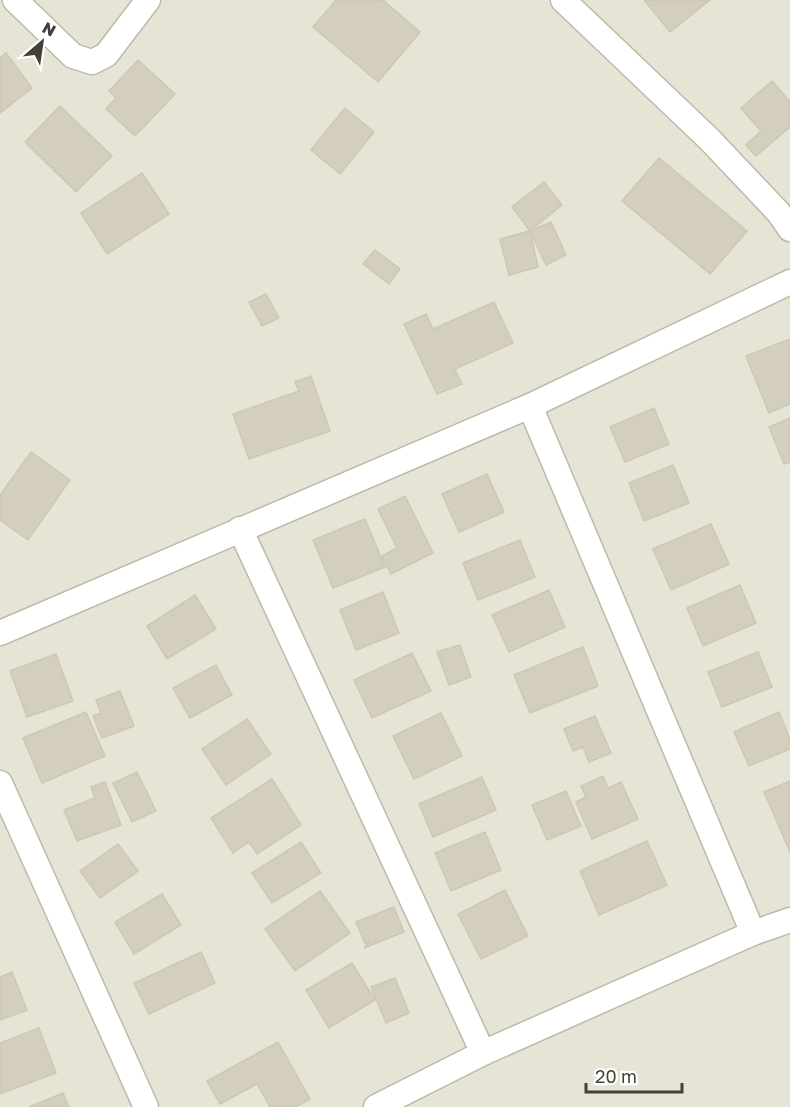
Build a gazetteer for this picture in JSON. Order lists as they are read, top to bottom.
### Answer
{
  "scale_bar": "20 m",
  "north": "top right"
}
